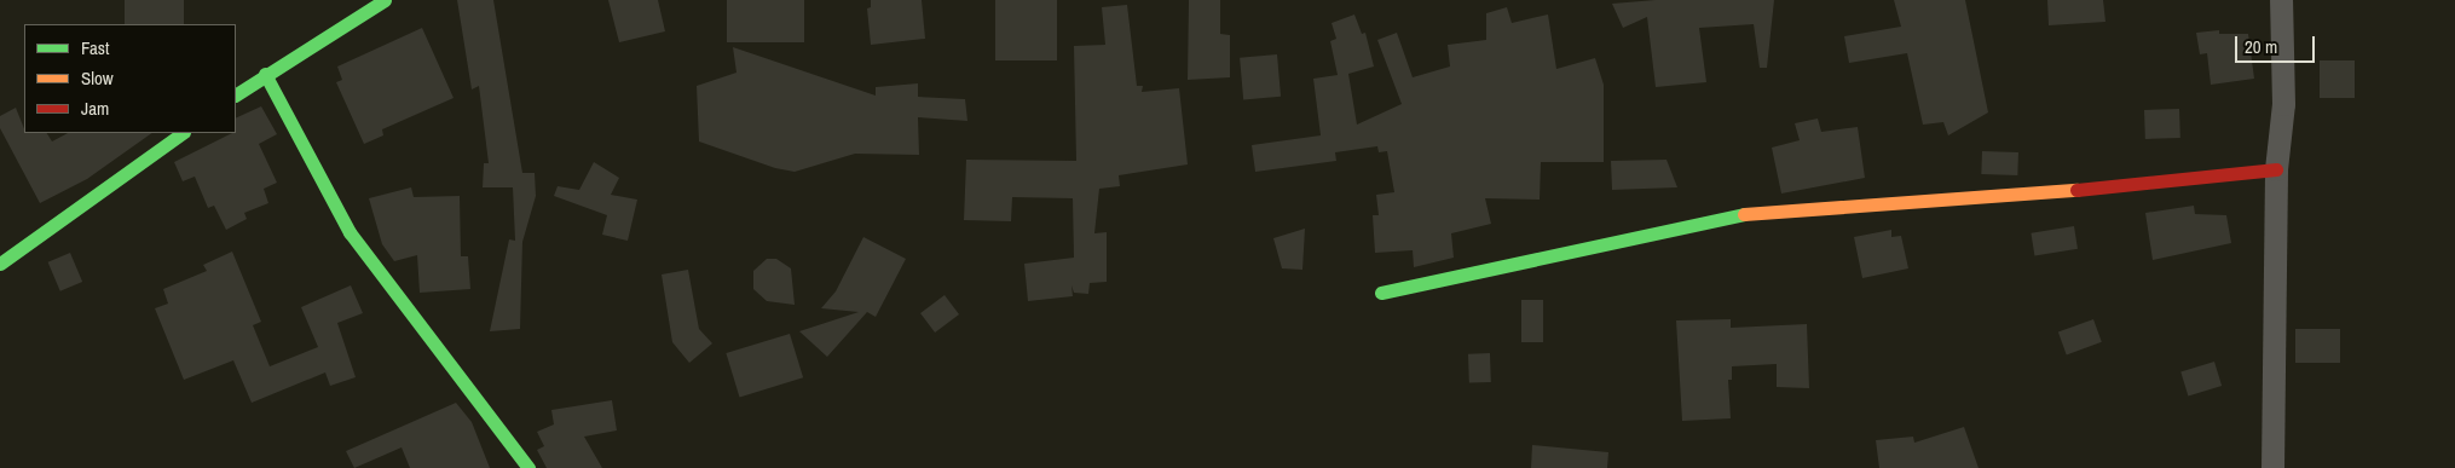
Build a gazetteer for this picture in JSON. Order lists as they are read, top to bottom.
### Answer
{
  "legend": ["Fast", "Slow", "Jam"],
  "scale_bar": "20 m"
}
